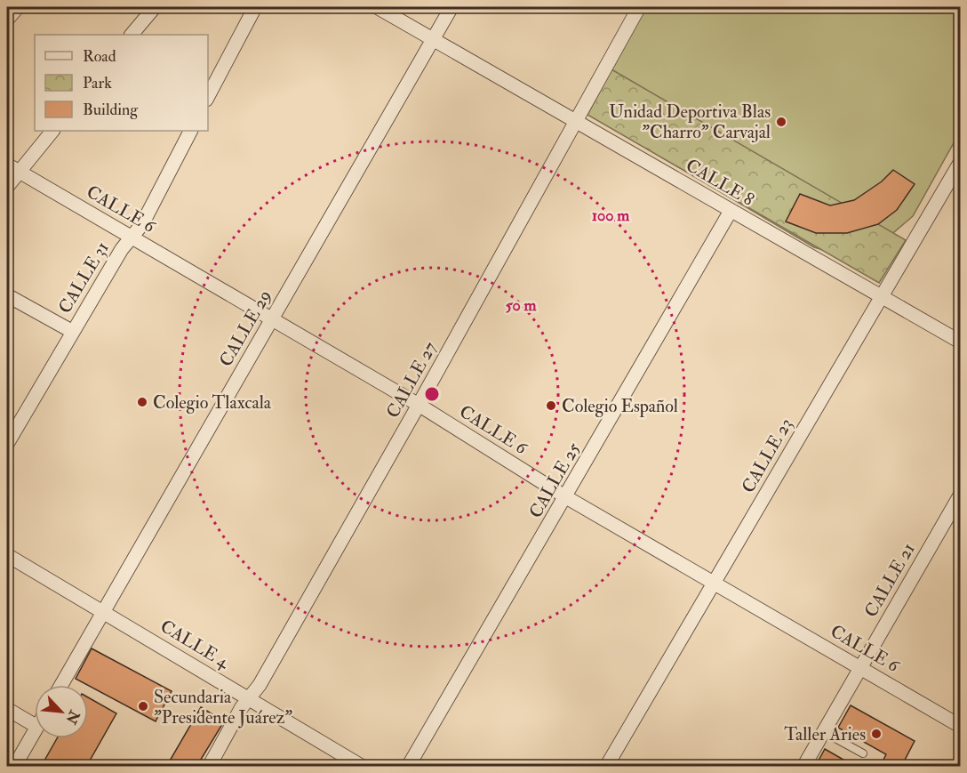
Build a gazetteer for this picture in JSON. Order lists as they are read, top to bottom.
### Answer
{
  "streets": {
    "street": [
      "CALLE 8",
      "CALLE 6",
      "CALLE 31",
      "CALLE 29",
      "CALLE 27",
      "CALLE 23",
      "CALLE 25",
      "CALLE 21",
      "CALLE 4"
    ]
  },
  "crossings": [
    ["CALLE 8", "CALLE 29"],
    ["CALLE 8", "CALLE 27"],
    ["CALLE 8", "CALLE 23"],
    ["CALLE 8", "CALLE 25"],
    ["CALLE 6", "CALLE 31"],
    ["CALLE 6", "CALLE 29"],
    ["CALLE 6", "CALLE 27"],
    ["CALLE 6", "CALLE 23"],
    ["CALLE 6", "CALLE 25"],
    ["CALLE 6", "CALLE 21"],
    ["CALLE 29", "CALLE 4"],
    ["CALLE 27", "CALLE 4"]
  ],
  "places": [
    "Unidad Deportiva Blas \"Charro\" Carvajal",
    "Colegio Tlaxcala",
    "Colegio Español",
    "Secundaria \"Presidente Juárez\"",
    "Taller Aries"
  ],
  "legend": ["Road", "Park", "Building"],
  "north": "bottom right",
  "rings": ["100 m", "50 m"]
}
